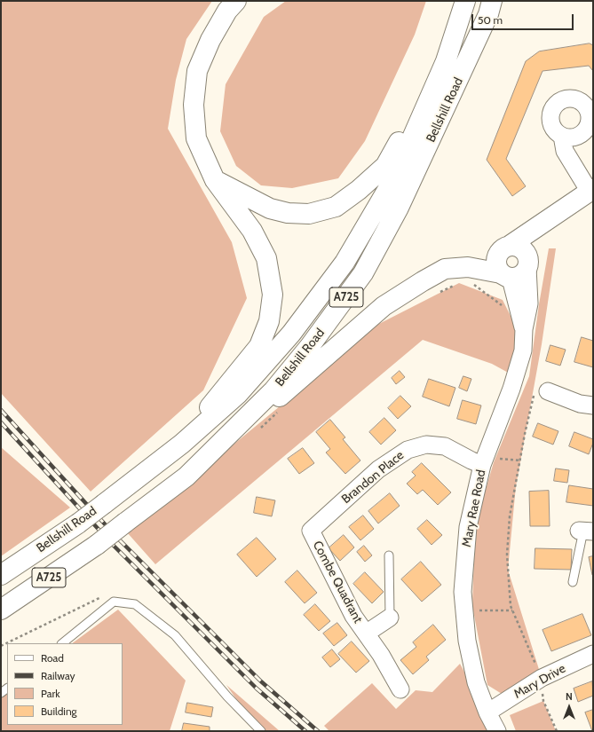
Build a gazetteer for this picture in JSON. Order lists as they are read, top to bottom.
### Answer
{
  "streets": {
    "main road": ["Bellshill Road", "A725"],
    "street": [
      "Brandon Place",
      "Mary Rae Road",
      "Combe Quadrant",
      "Mary Drive"
    ]
  },
  "crossings": [
    ["Brandon Place", "Mary Rae Road"],
    ["Brandon Place", "Combe Quadrant"],
    ["Mary Rae Road", "Mary Drive"]
  ],
  "legend": [
    "Road",
    "Railway",
    "Park",
    "Building"
  ],
  "scale_bar": "50 m",
  "north": "top"
}
